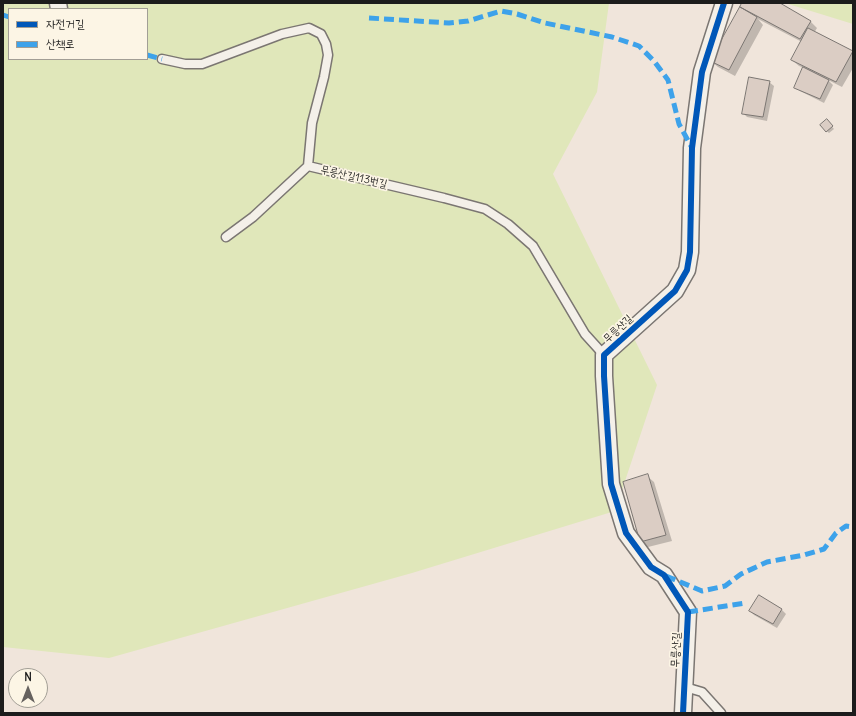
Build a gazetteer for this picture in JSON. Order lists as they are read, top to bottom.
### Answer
{
  "streets": {
    "street": ["무릉산길"],
    "lane": ["무릉산길113번길"]
  },
  "crossings": [
    ["무릉산길113번길", "무릉산길"]
  ],
  "legend": ["자전거길", "산책로"],
  "north": "top"
}
